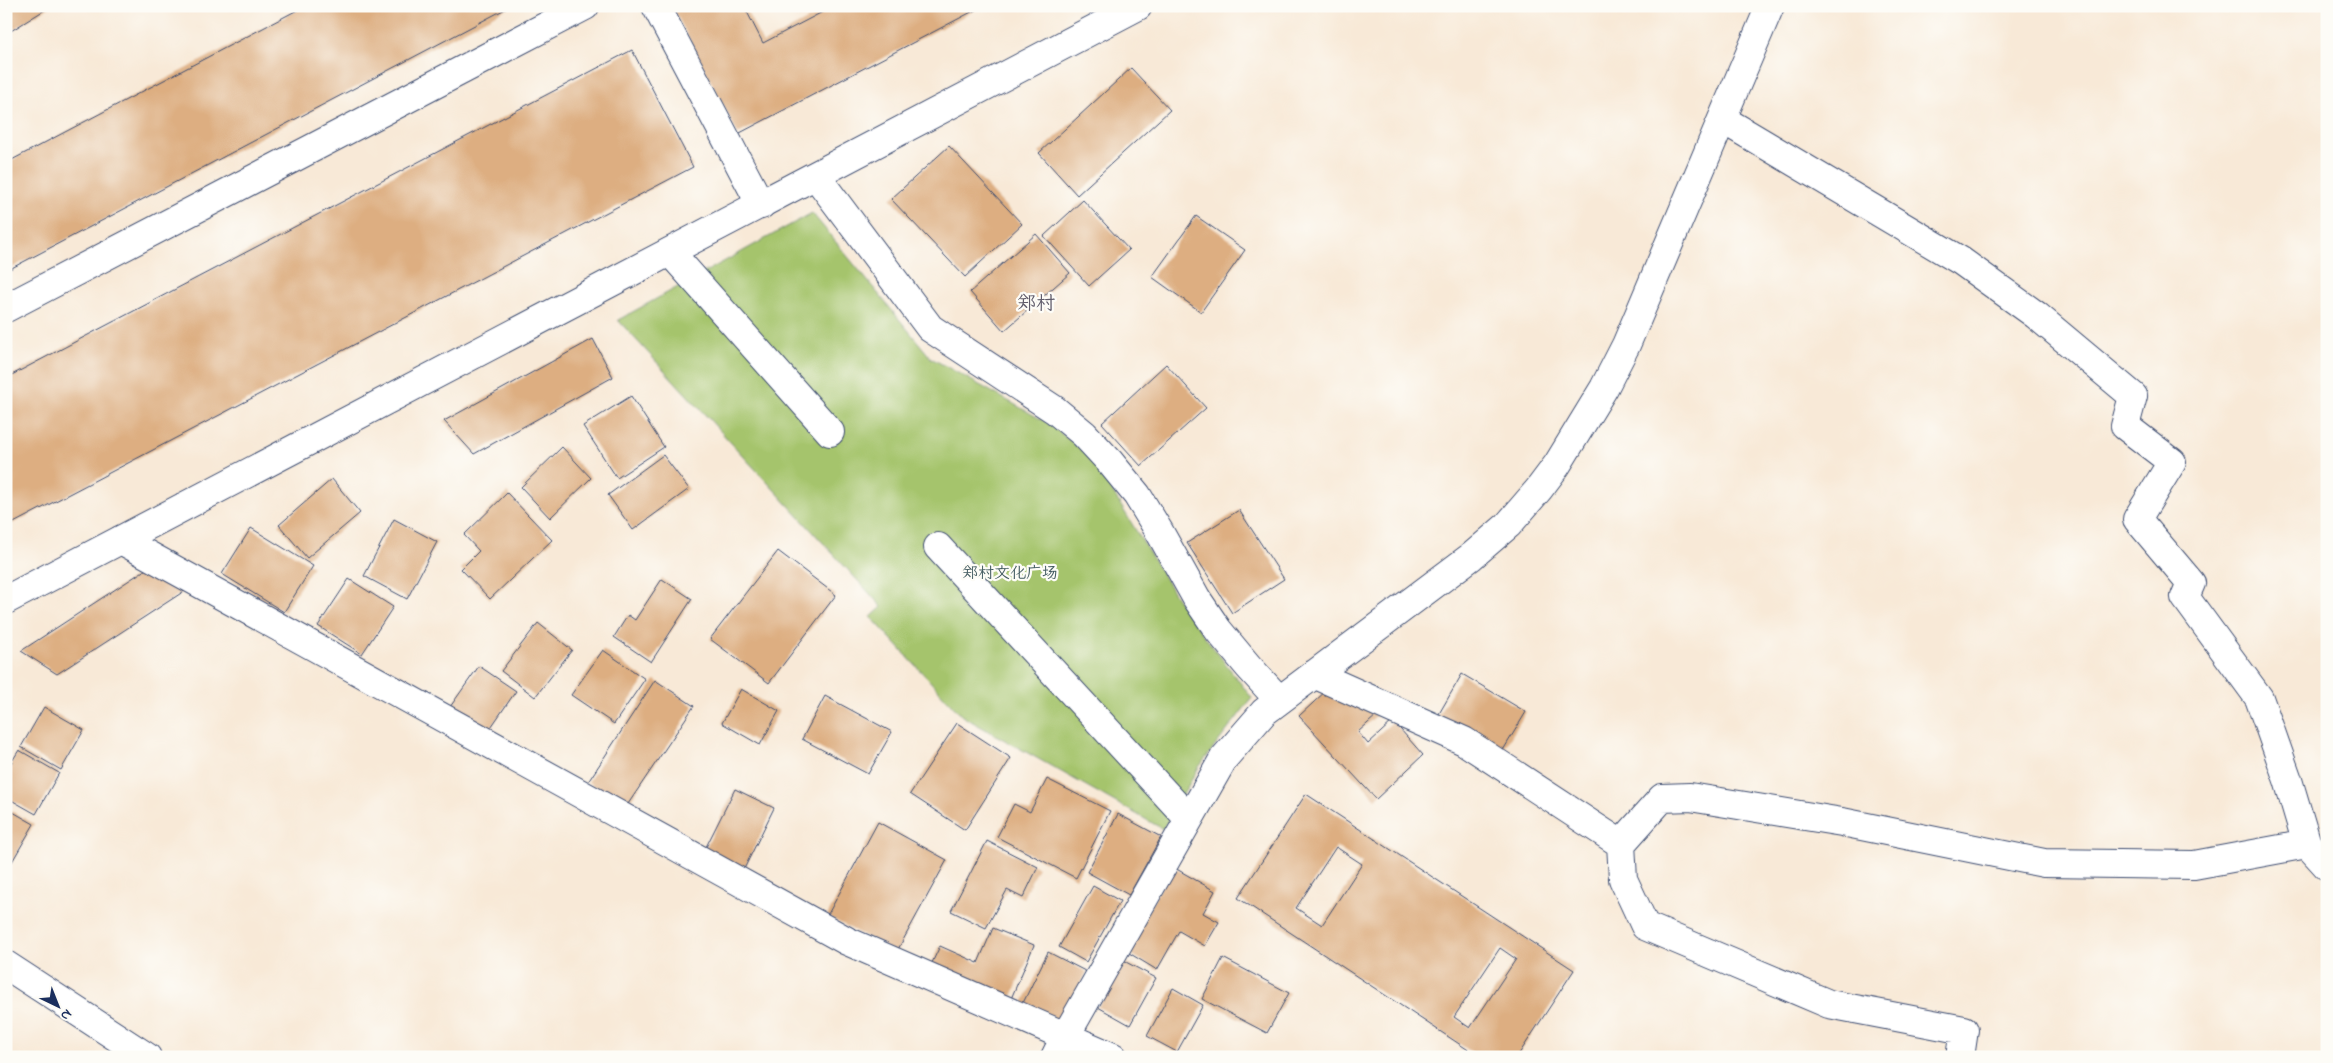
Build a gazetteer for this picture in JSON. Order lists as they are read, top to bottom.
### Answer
{
  "districts": ["郑村"],
  "parks": ["郑村文化广场"],
  "north": "bottom right"
}
